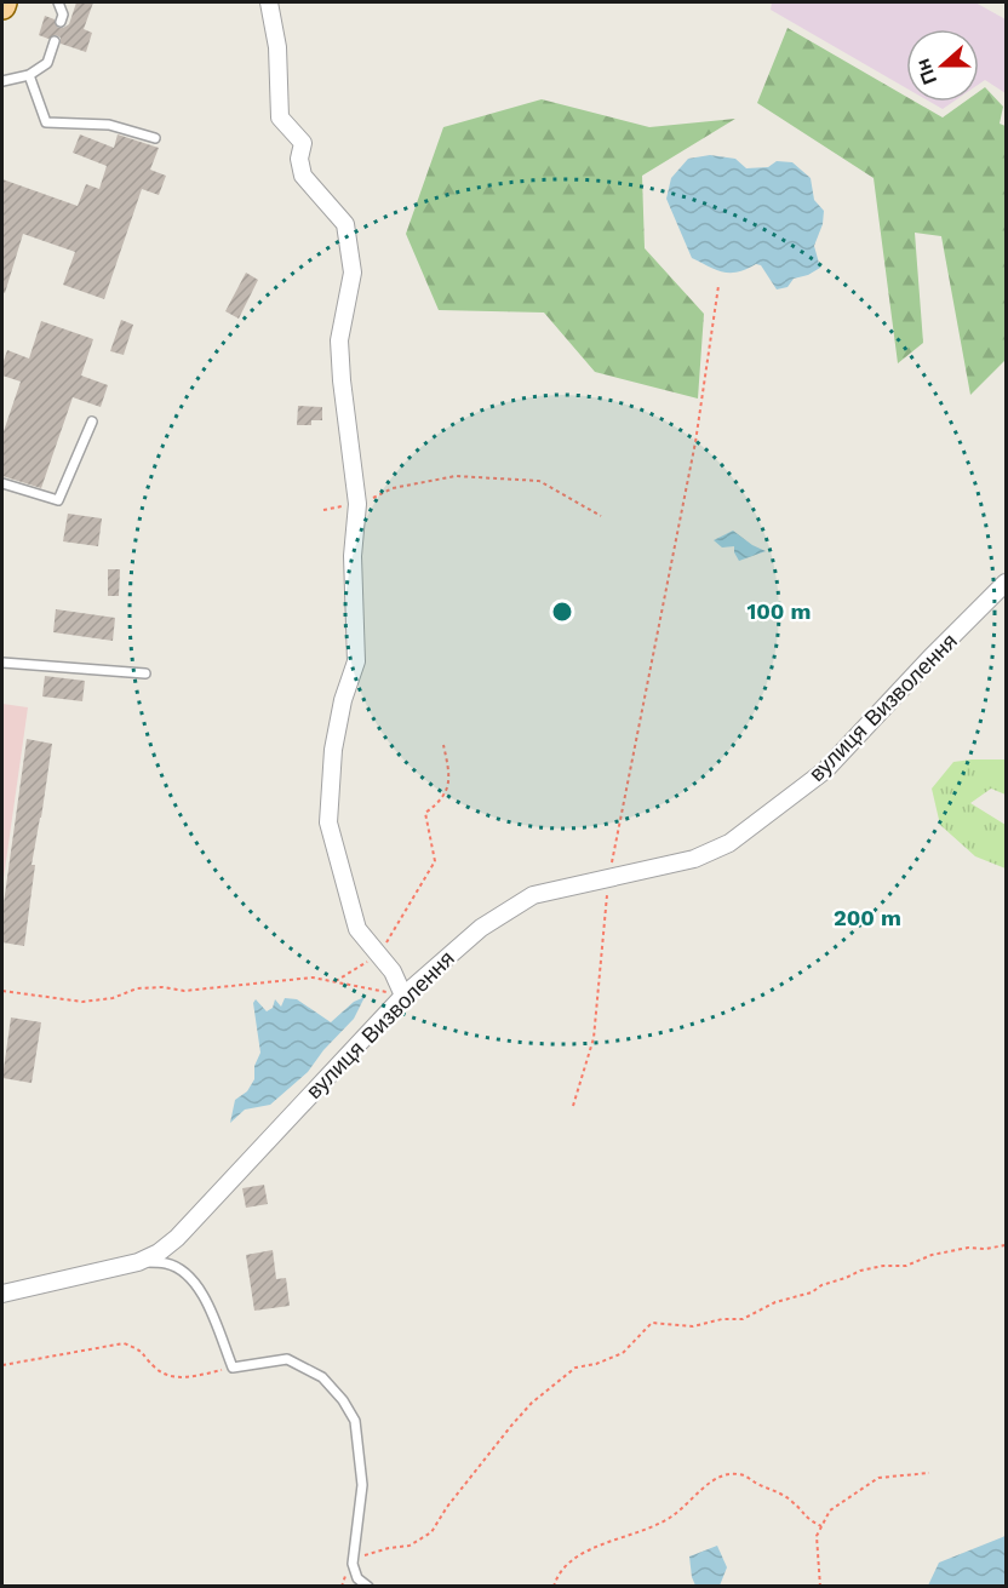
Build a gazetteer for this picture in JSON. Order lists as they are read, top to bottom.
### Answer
{
  "streets": {
    "street": ["вулиця Визволення"]
  },
  "north": "left",
  "rings": ["100 m", "200 m"]
}
